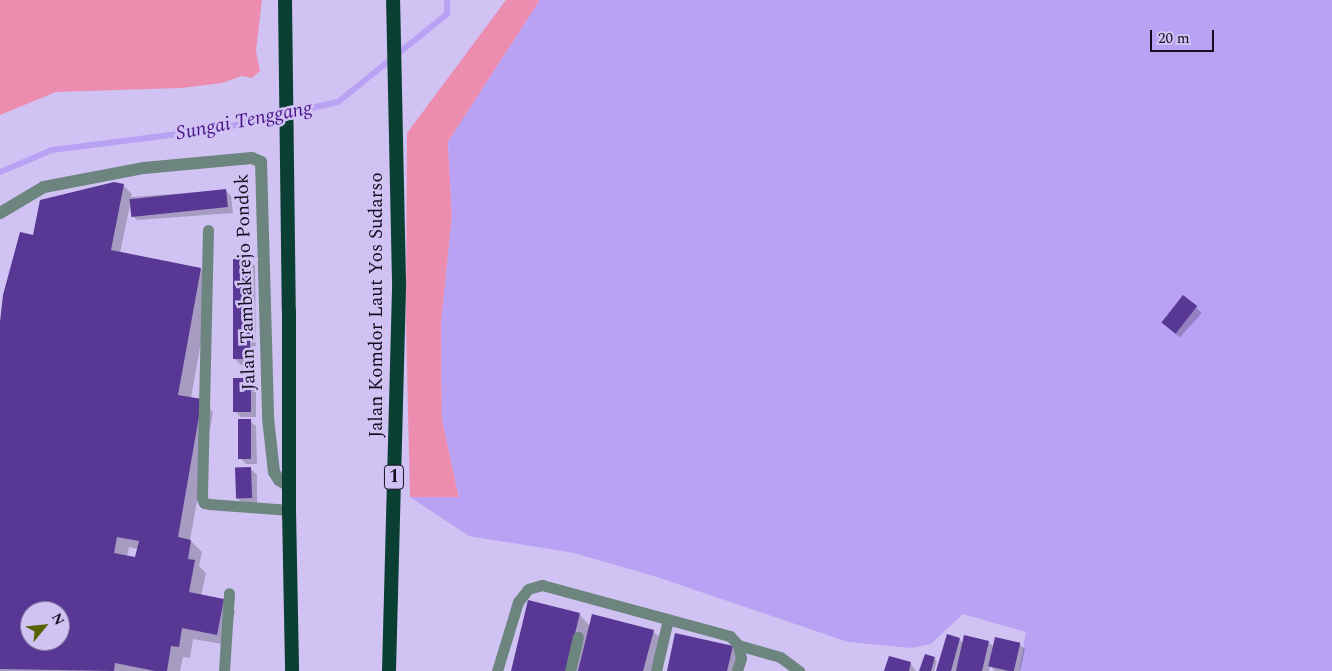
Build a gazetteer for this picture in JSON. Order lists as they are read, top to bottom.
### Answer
{
  "streets": {
    "highway": ["Jalan Komdor Laut Yos Sudarso", "1"],
    "street": ["Jalan Tambakrejo Pondok"]
  },
  "water": ["Sungai Tenggang"],
  "scale_bar": "20 m",
  "north": "top right"
}
